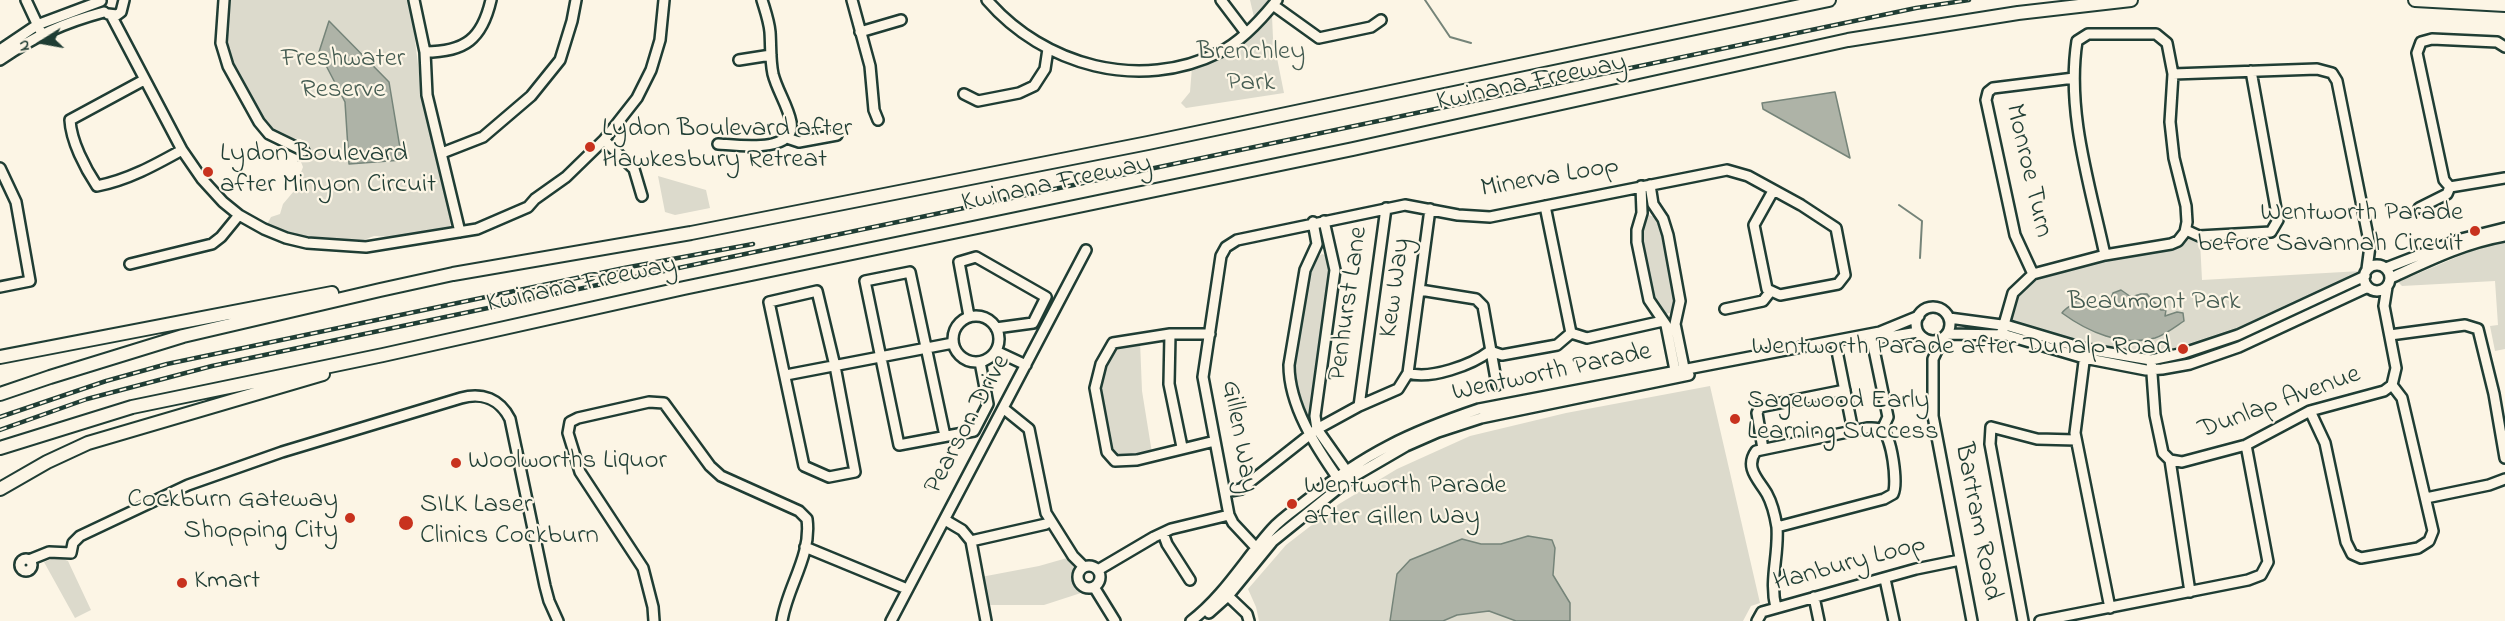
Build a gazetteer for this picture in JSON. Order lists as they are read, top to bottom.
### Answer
{
  "streets": {
    "highway": ["Kwinana Freeway"],
    "street": [
      "Monroe Turn",
      "Minerva Loop",
      "Kew Way",
      "Penhurst Lane",
      "Wentworth Parade",
      "Dunlap Avenue",
      "Pearson Drive",
      "Gillen Way",
      "Bartram Road",
      "Hanbury Loop"
    ]
  },
  "crossings": [
    ["Minerva Loop", "Kew Way"],
    ["Minerva Loop", "Penhurst Lane"],
    ["Minerva Loop", "Gillen Way"],
    ["Wentworth Parade", "Dunlap Avenue"],
    ["Wentworth Parade", "Gillen Way"],
    ["Wentworth Parade", "Bartram Road"],
    ["Bartram Road", "Hanbury Loop"]
  ],
  "parks": ["Brenchley Park", "Freshwater Reserve", "Beaumont Park"],
  "places": [
    "Lydon Boulevard after Hawkesbury Retreat",
    "Lydon Boulevard after Minyon Circuit",
    "Wentworth Parade before Savannah Circuit",
    "Wentworth Parade after Dunalp Road",
    "Sagewood Early Learning Success",
    "Woolworths Liquor",
    "Wentworth Parade after Gillen Way",
    "Cockburn Gateway Shopping City",
    "SILK Laser Clinics Cockburn",
    "Kmart"
  ],
  "north": "left"
}
